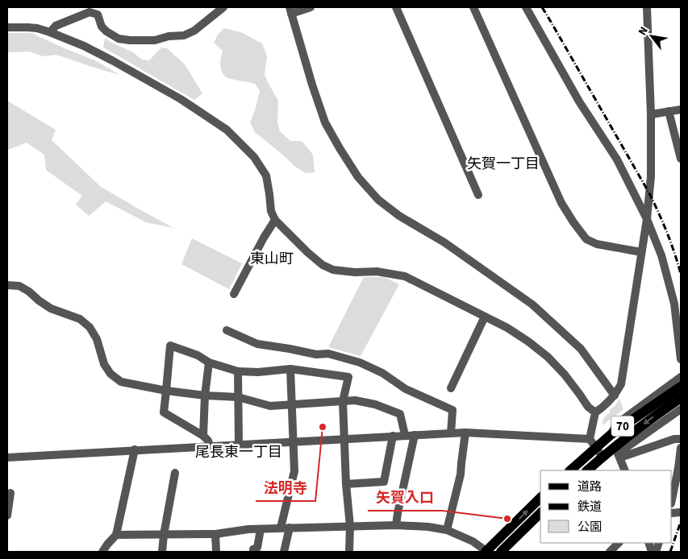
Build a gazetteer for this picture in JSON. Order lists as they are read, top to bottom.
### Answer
{
  "streets": {
    "main road": ["70"]
  },
  "districts": ["矢賀一丁目", "東山町", "尾長東一丁目"],
  "places": ["法明寺", "矢賀入口"],
  "legend": ["道路", "鉄道", "公園"],
  "north": "top left"
}
